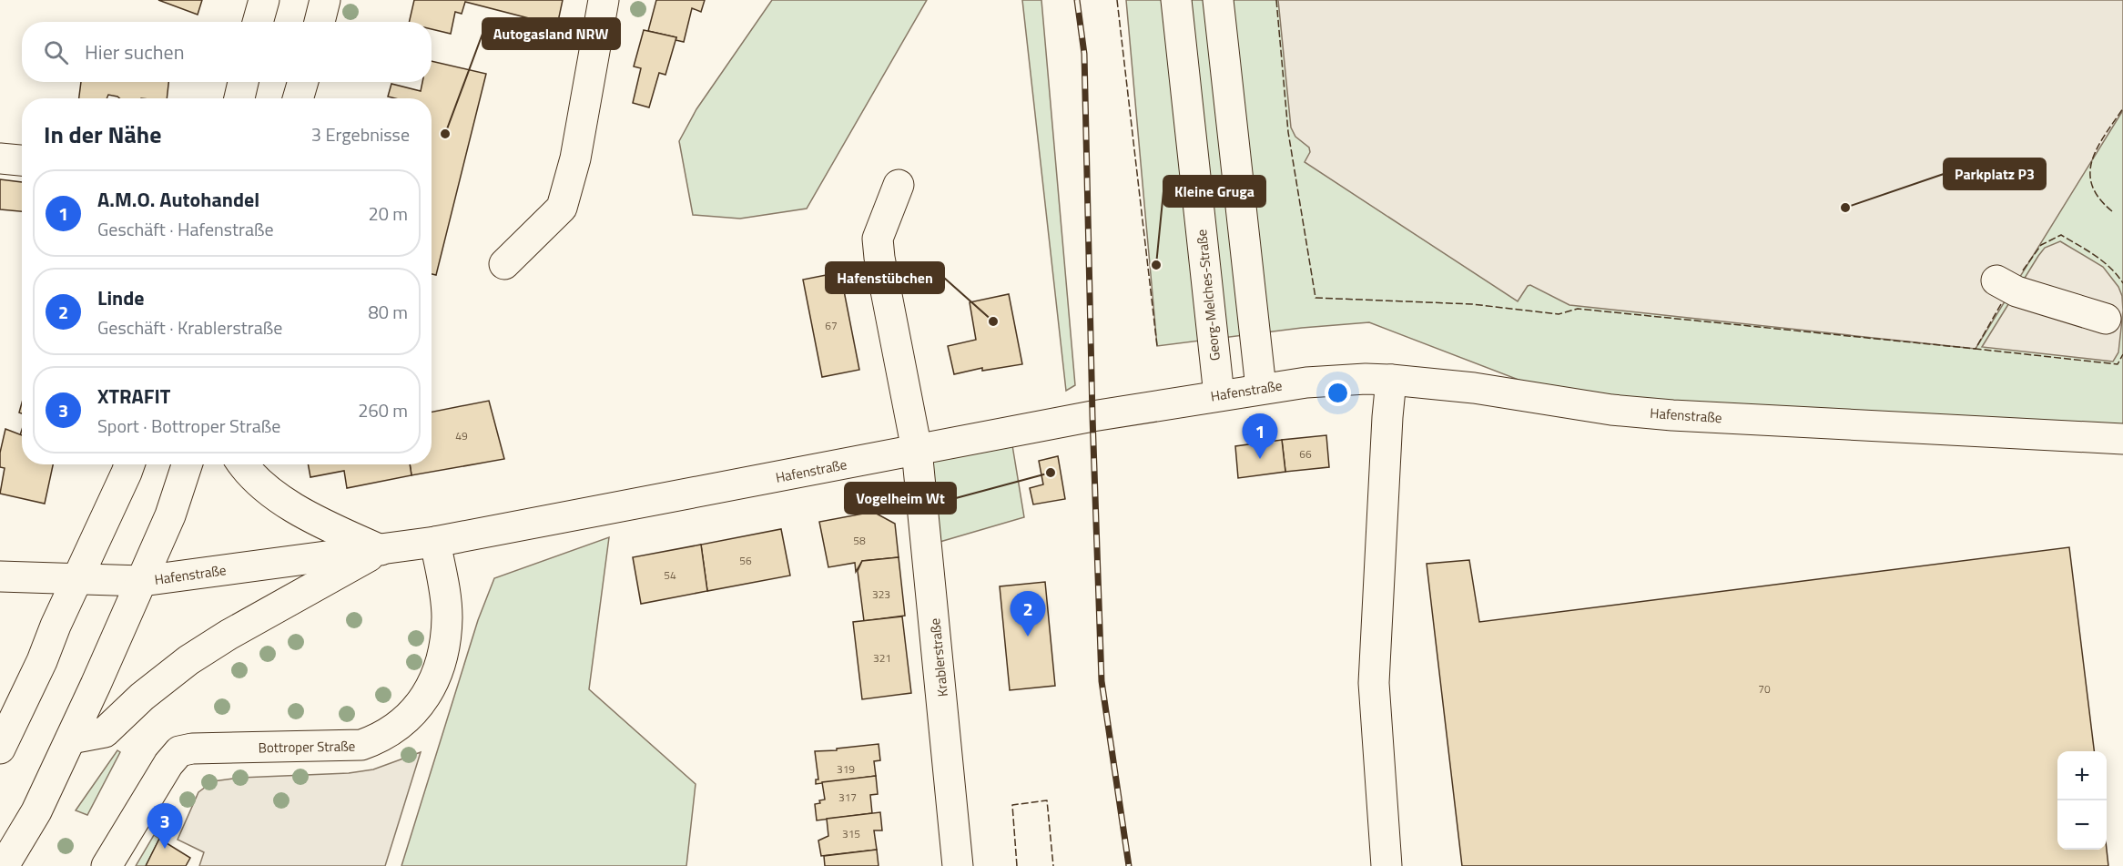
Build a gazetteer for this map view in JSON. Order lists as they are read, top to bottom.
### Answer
{
  "streets": {
    "main road": [
      "Georg-Melches-Straße",
      "Hafenstraße",
      "Krablerstraße",
      "Bottroper Straße"
    ]
  },
  "crossings": [
    ["Georg-Melches-Straße", "Hafenstraße"],
    ["Hafenstraße", "Krablerstraße"],
    ["Hafenstraße", "Bottroper Straße"]
  ],
  "places": [
    "Autogasland NRW",
    "Parkplatz P3",
    "Kleine Gruga",
    "Hafenstübchen",
    "Vogelheim Wt"
  ],
  "house_numbers": [
    "67",
    "49",
    "66",
    "58",
    "56",
    "54",
    "323",
    "321",
    "70",
    "319",
    "317",
    "315"
  ],
  "page": {
    "search": "Hier suchen",
    "heading": ["In der Nähe", "3 Ergebnisse"],
    "list": [
      {
        "mark": "1",
        "name": "A.M.O. Autohandel",
        "note": "Geschäft · Hafenstraße",
        "value": "20 m"
      },
      {
        "mark": "2",
        "name": "Linde",
        "note": "Geschäft · Krablerstraße",
        "value": "80 m"
      },
      {
        "mark": "3",
        "name": "XTRAFIT",
        "note": "Sport · Bottroper Straße",
        "value": "260 m"
      }
    ],
    "pins": ["1", "2", "3"],
    "map_buttons": ["+", "−"]
  }
}
